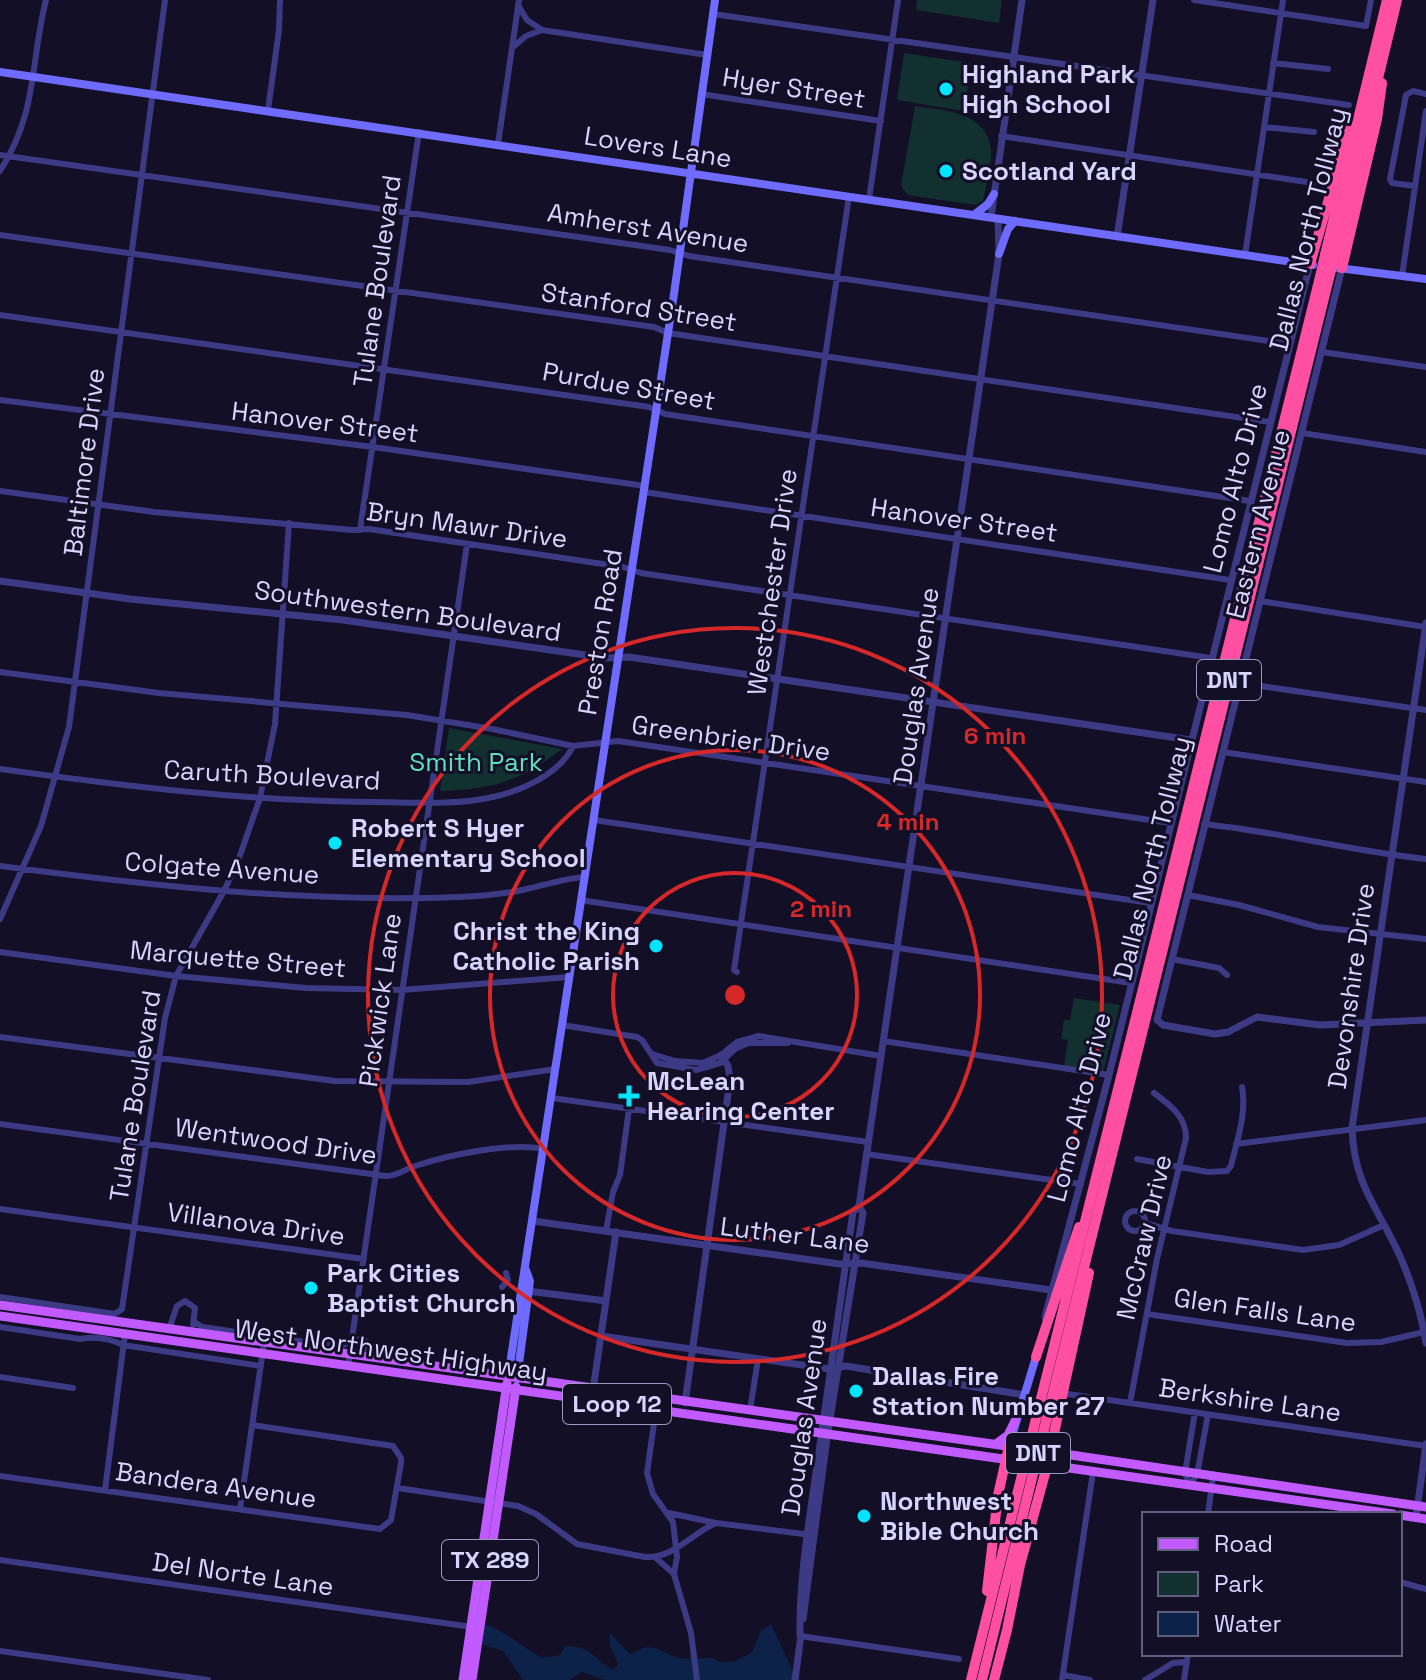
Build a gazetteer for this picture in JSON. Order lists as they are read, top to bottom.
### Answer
{
  "streets": {
    "highway": ["Dallas North Tollway", "DNT"],
    "main road": [
      "Lovers Lane",
      "Lomo Alto Drive",
      "Preston Road",
      "West Northwest Highway",
      "Loop 12",
      "TX 289"
    ],
    "street": [
      "Hyer Street",
      "Amherst Avenue",
      "Tulane Boulevard",
      "Stanford Street",
      "Purdue Street",
      "Hanover Street",
      "Baltimore Drive",
      "Eastern Avenue",
      "Bryn Mawr Drive",
      "Westchester Drive",
      "Southwestern Boulevard",
      "Douglas Avenue",
      "Greenbrier Drive",
      "Caruth Boulevard",
      "Colgate Avenue",
      "Marquette Street",
      "Devonshire Drive",
      "Pickwick Lane",
      "Wentwood Drive",
      "Villanova Drive",
      "Luther Lane",
      "McCraw Drive",
      "Glen Falls Lane",
      "Berkshire Lane",
      "Bandera Avenue",
      "Del Norte Lane"
    ]
  },
  "crossings": [
    ["Hyer Street", "Preston Road"],
    ["Lovers Lane", "Tulane Boulevard"],
    ["Lovers Lane", "Baltimore Drive"],
    ["Lovers Lane", "Lomo Alto Drive"],
    ["Lovers Lane", "Eastern Avenue"],
    ["Lovers Lane", "Westchester Drive"],
    ["Lovers Lane", "Preston Road"],
    ["Lovers Lane", "Douglas Avenue"],
    ["Amherst Avenue", "Tulane Boulevard"],
    ["Amherst Avenue", "Baltimore Drive"],
    ["Amherst Avenue", "Lomo Alto Drive"],
    ["Amherst Avenue", "Westchester Drive"],
    ["Amherst Avenue", "Preston Road"],
    ["Amherst Avenue", "Douglas Avenue"],
    ["Tulane Boulevard", "Stanford Street"],
    ["Tulane Boulevard", "Purdue Street"],
    ["Tulane Boulevard", "Hanover Street"],
    ["Tulane Boulevard", "Bryn Mawr Drive"],
    ["Tulane Boulevard", "Southwestern Boulevard"],
    ["Tulane Boulevard", "Greenbrier Drive"],
    ["Tulane Boulevard", "Caruth Boulevard"],
    ["Tulane Boulevard", "Colgate Avenue"],
    ["Tulane Boulevard", "Marquette Street"],
    ["Tulane Boulevard", "Wentwood Drive"],
    ["Tulane Boulevard", "Villanova Drive"],
    ["Stanford Street", "Baltimore Drive"],
    ["Stanford Street", "Lomo Alto Drive"],
    ["Stanford Street", "Westchester Drive"],
    ["Stanford Street", "Preston Road"],
    ["Stanford Street", "Douglas Avenue"],
    ["Purdue Street", "Baltimore Drive"],
    ["Purdue Street", "Lomo Alto Drive"],
    ["Purdue Street", "Westchester Drive"],
    ["Purdue Street", "Preston Road"],
    ["Purdue Street", "Douglas Avenue"],
    ["Hanover Street", "Baltimore Drive"],
    ["Hanover Street", "Lomo Alto Drive"],
    ["Hanover Street", "Westchester Drive"],
    ["Hanover Street", "Preston Road"],
    ["Hanover Street", "Douglas Avenue"],
    ["Baltimore Drive", "Bryn Mawr Drive"],
    ["Baltimore Drive", "Southwestern Boulevard"],
    ["Baltimore Drive", "Greenbrier Drive"],
    ["Baltimore Drive", "Caruth Boulevard"],
    ["Baltimore Drive", "Colgate Avenue"],
    ["Lomo Alto Drive", "Bryn Mawr Drive"],
    ["Lomo Alto Drive", "Southwestern Boulevard"],
    ["Lomo Alto Drive", "Greenbrier Drive"],
    ["Lomo Alto Drive", "Luther Lane"],
    ["Lomo Alto Drive", "West Northwest Highway"],
    ["Eastern Avenue", "Devonshire Drive"],
    ["Bryn Mawr Drive", "Westchester Drive"],
    ["Bryn Mawr Drive", "Preston Road"],
    ["Bryn Mawr Drive", "Douglas Avenue"],
    ["Bryn Mawr Drive", "Pickwick Lane"],
    ["Westchester Drive", "Southwestern Boulevard"],
    ["Westchester Drive", "Greenbrier Drive"],
    ["Southwestern Boulevard", "Preston Road"],
    ["Southwestern Boulevard", "Douglas Avenue"],
    ["Southwestern Boulevard", "Pickwick Lane"],
    ["Preston Road", "Greenbrier Drive"],
    ["Preston Road", "Colgate Avenue"],
    ["Preston Road", "Marquette Street"],
    ["Preston Road", "Wentwood Drive"],
    ["Preston Road", "Luther Lane"],
    ["Preston Road", "West Northwest Highway"],
    ["Preston Road", "Del Norte Lane"],
    ["Douglas Avenue", "Greenbrier Drive"],
    ["Douglas Avenue", "Luther Lane"],
    ["Douglas Avenue", "West Northwest Highway"],
    ["Greenbrier Drive", "Caruth Boulevard"],
    ["Greenbrier Drive", "Pickwick Lane"],
    ["Caruth Boulevard", "Pickwick Lane"],
    ["Colgate Avenue", "Pickwick Lane"],
    ["Marquette Street", "Pickwick Lane"],
    ["Devonshire Drive", "Glen Falls Lane"],
    ["Pickwick Lane", "Wentwood Drive"],
    ["Pickwick Lane", "Villanova Drive"],
    ["Pickwick Lane", "West Northwest Highway"],
    ["McCraw Drive", "Glen Falls Lane"],
    ["McCraw Drive", "Berkshire Lane"]
  ],
  "parks": ["Smith Park"],
  "places": {
    "other": [
      "Highland Park High School",
      "Scotland Yard",
      "Robert S Hyer Elementary School",
      "Christ the King Catholic Parish",
      "Park Cities Baptist Church",
      "Dallas Fire Station Number 27",
      "Northwest Bible Church"
    ],
    "health": ["McLean Hearing Center"]
  },
  "legend": ["Road", "Park", "Water"],
  "rings": ["6 min", "4 min", "2 min"]
}
